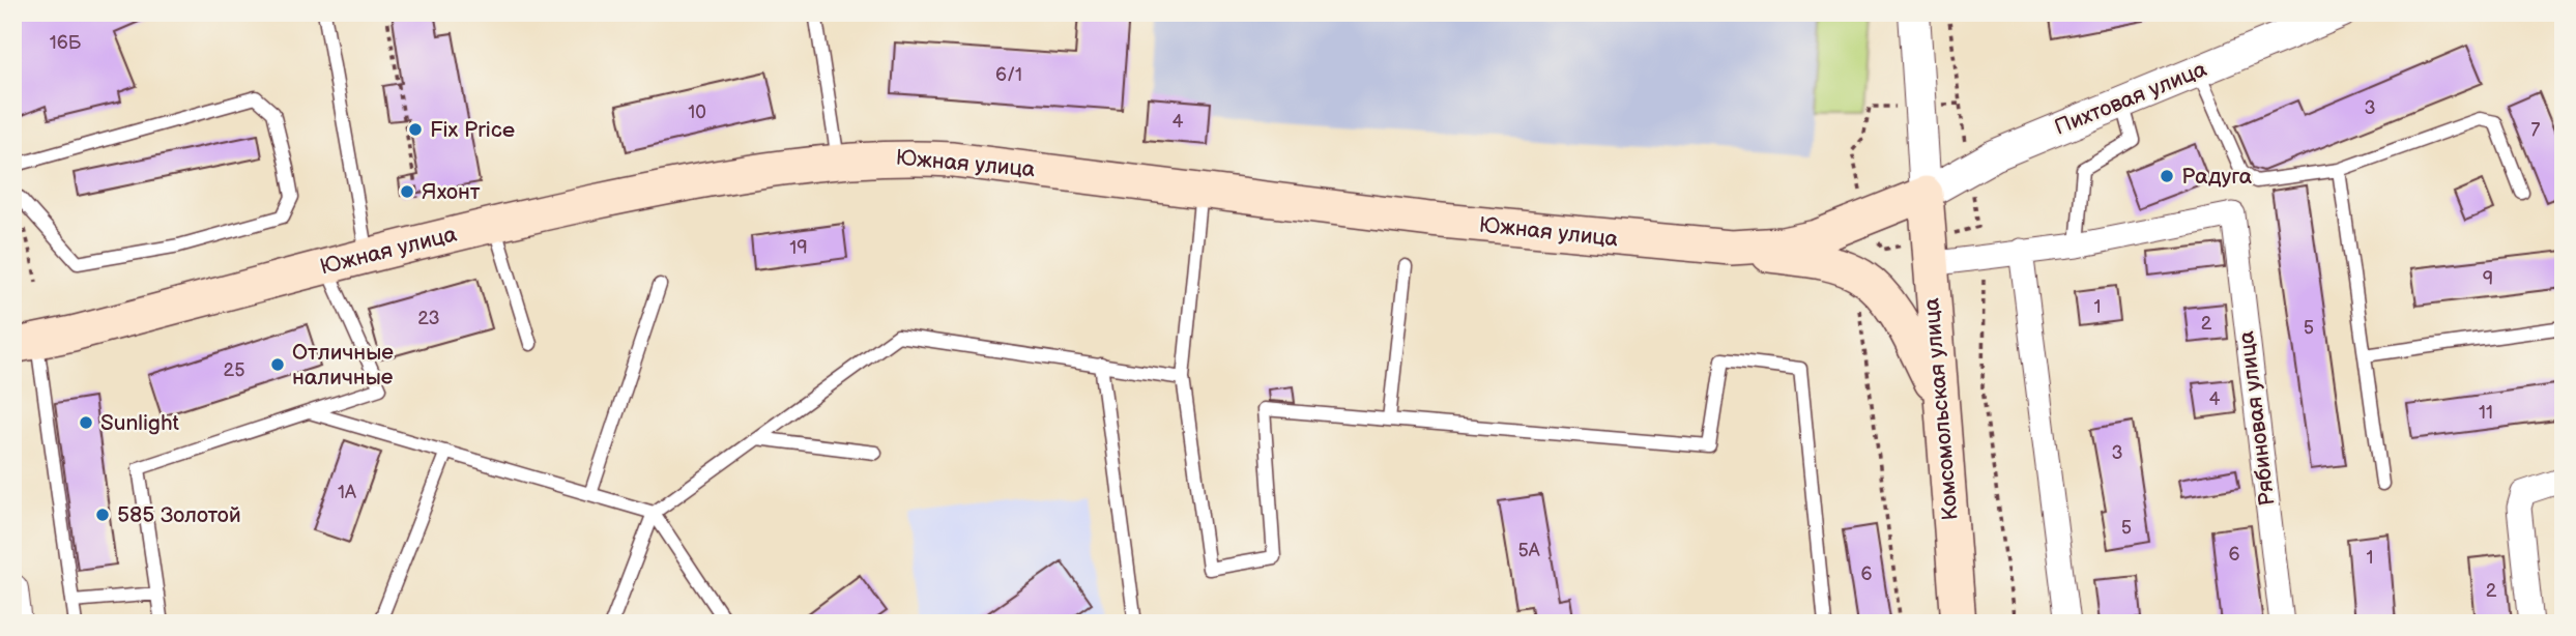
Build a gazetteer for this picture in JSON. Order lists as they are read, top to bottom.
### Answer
{
  "streets": {
    "main road": ["Южная улица", "Комсомольская улица"],
    "street": ["Пихтовая улица", "Рябиновая улица"]
  },
  "crossings": [
    ["Пихтовая улица", "Южная улица"],
    ["Пихтовая улица", "Комсомольская улица"],
    ["Южная улица", "Комсомольская улица"]
  ],
  "places": [
    "Fix Price",
    "Радуга",
    "Яхонт",
    "Отличные наличные",
    "Sunlight",
    "585 Золотой"
  ],
  "house_numbers": [
    "16Б",
    "6/1",
    "3",
    "10",
    "4",
    "7",
    "19",
    "9",
    "1",
    "23",
    "2",
    "5",
    "25",
    "4",
    "11",
    "3",
    "1А",
    "5",
    "5А",
    "6",
    "1",
    "6",
    "2"
  ]
}
